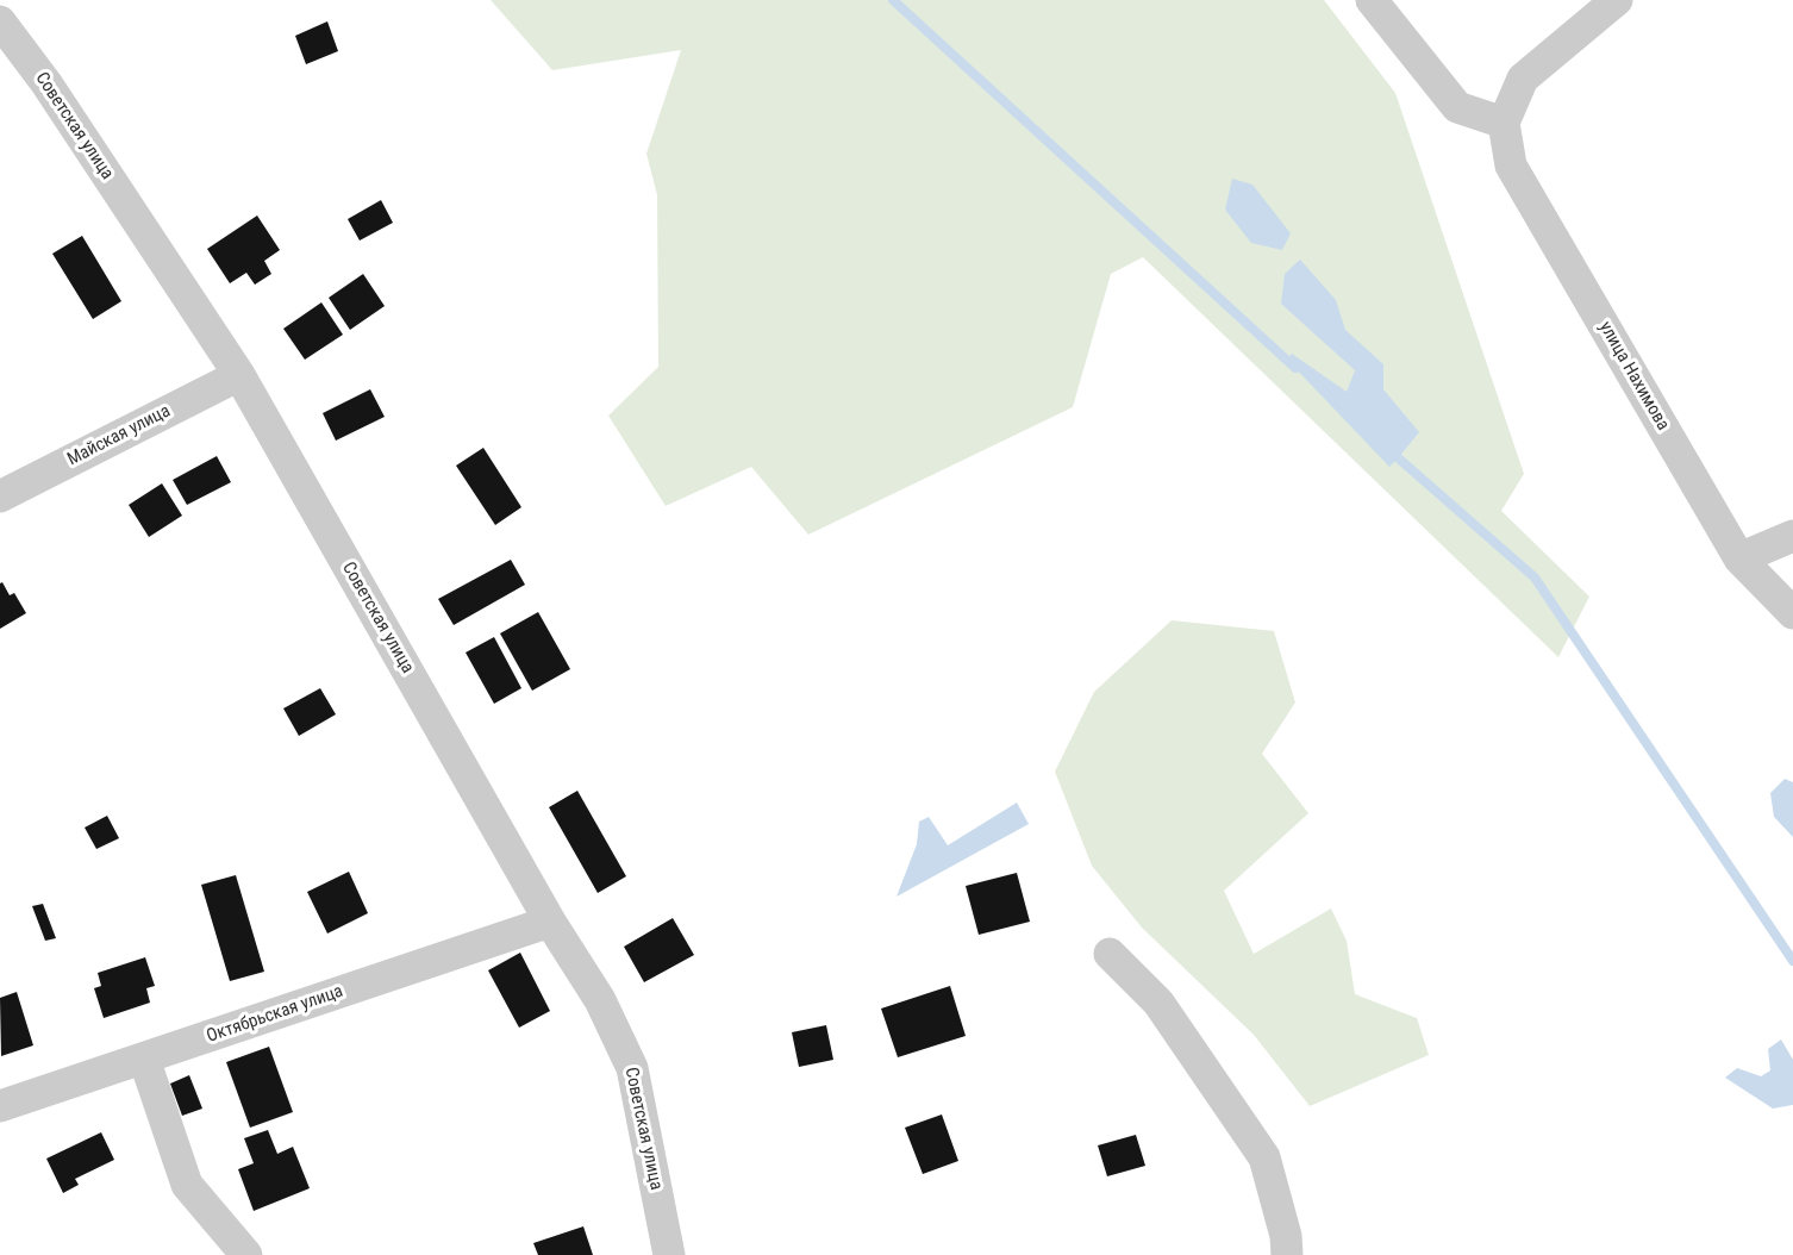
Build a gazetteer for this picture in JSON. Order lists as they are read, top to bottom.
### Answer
{
  "streets": {
    "street": [
      "Советская улица",
      "улица Нахимова",
      "Майская улица",
      "Октябрьская улица"
    ]
  },
  "crossings": [
    ["Советская улица", "Майская улица"],
    ["Советская улица", "Октябрьская улица"]
  ]
}
